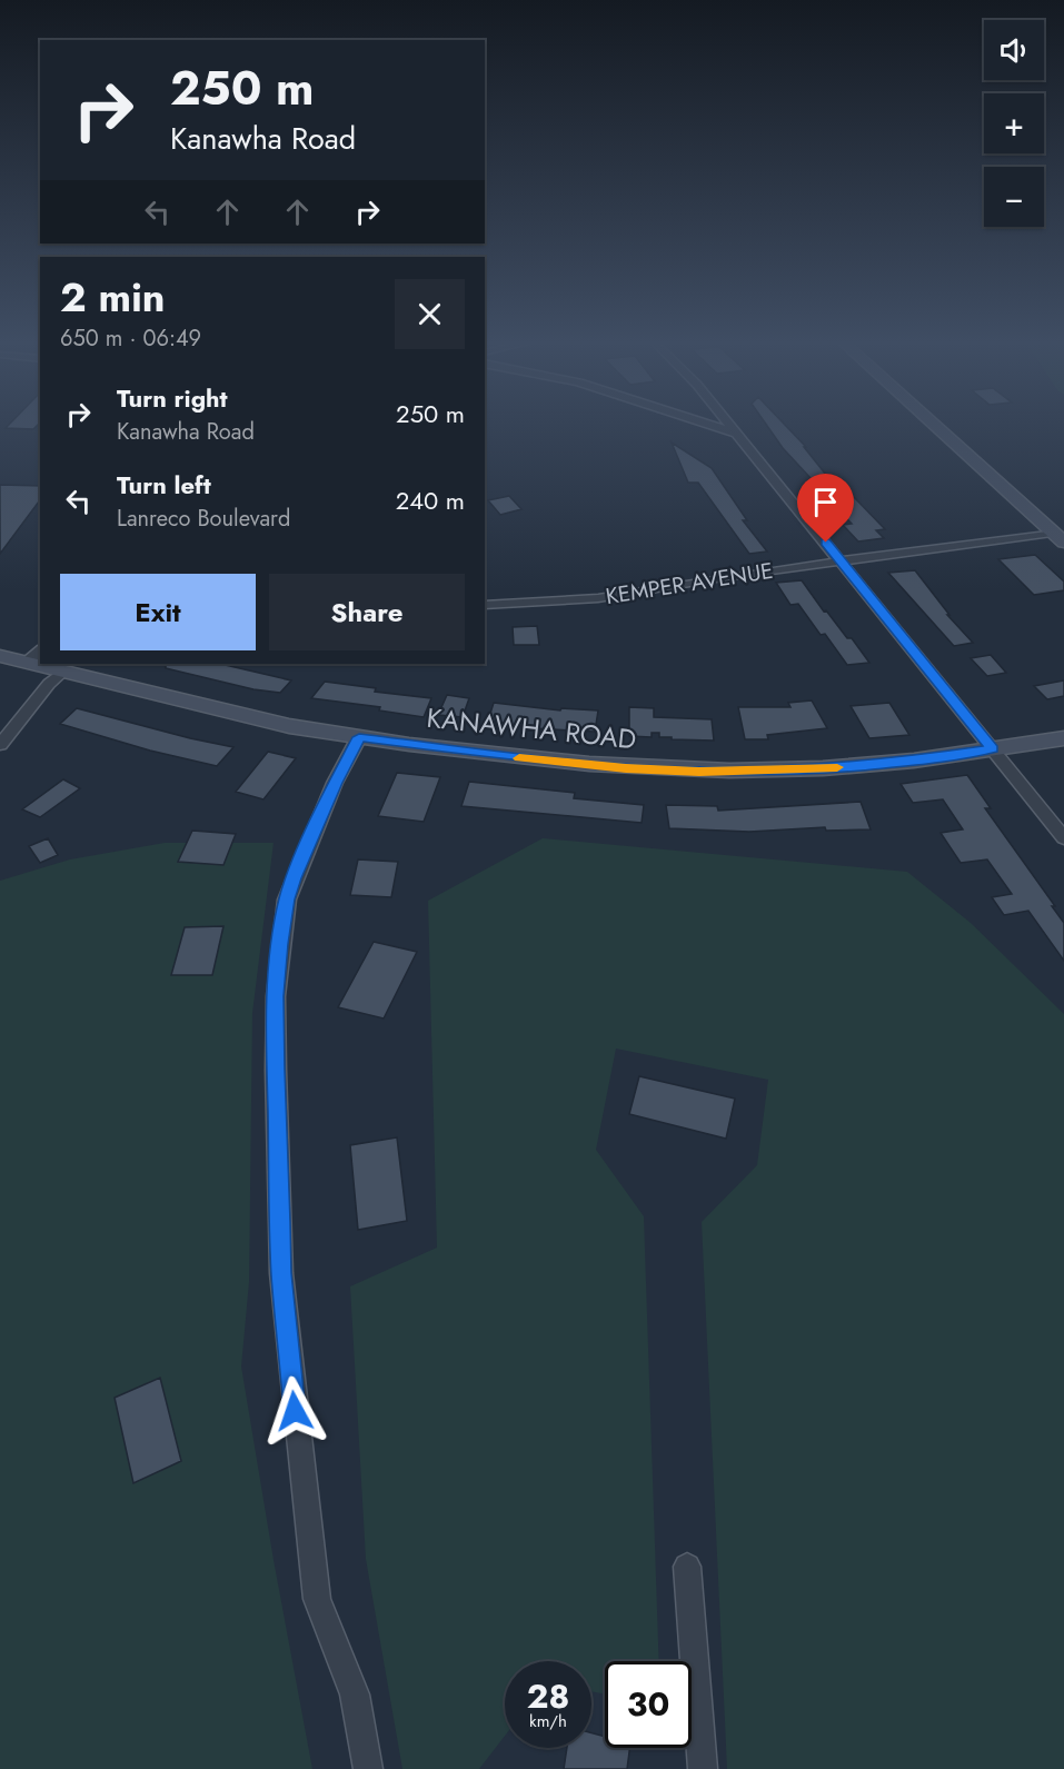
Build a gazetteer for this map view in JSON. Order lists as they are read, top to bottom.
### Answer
{
  "streets": {
    "street": ["KEMPER AVENUE", "KANAWHA ROAD"]
  },
  "page": {
    "map_buttons": ["+", "−"],
    "turn": ["250 m", "Kanawha Road"],
    "heading": ["2 min", "650 m · 06:49"],
    "list": [
      {
        "name": "Turn right",
        "note": "Kanawha Road",
        "value": "250 m"
      },
      {
        "name": "Turn left",
        "note": "Lanreco Boulevard",
        "value": "240 m"
      }
    ],
    "buttons": ["Exit", "Share"],
    "speed": "28 km/h",
    "limit": "30"
  }
}
